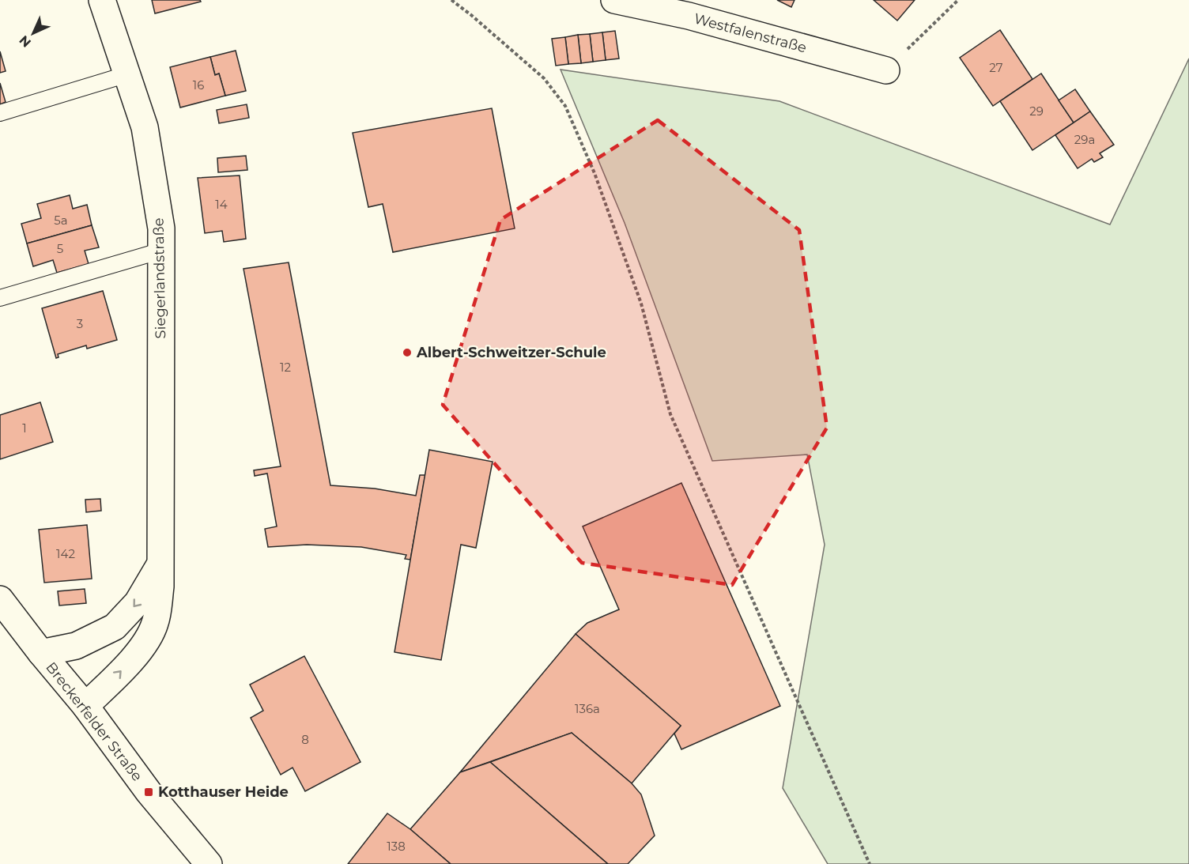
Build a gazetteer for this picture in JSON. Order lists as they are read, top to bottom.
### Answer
{
  "streets": {
    "street": ["Westfalenstraße", "Siegerlandstraße", "Breckerfelder Straße"]
  },
  "crossings": [
    ["Siegerlandstraße", "Breckerfelder Straße"]
  ],
  "places": {
    "other": ["Albert-Schweitzer-Schule"],
    "transit": ["Kotthauser Heide"]
  },
  "house_numbers": [
    "27",
    "16",
    "29",
    "29a",
    "14",
    "5a",
    "5",
    "3",
    "12",
    "1",
    "142",
    "136a",
    "8",
    "138"
  ],
  "north": "bottom left"
}
